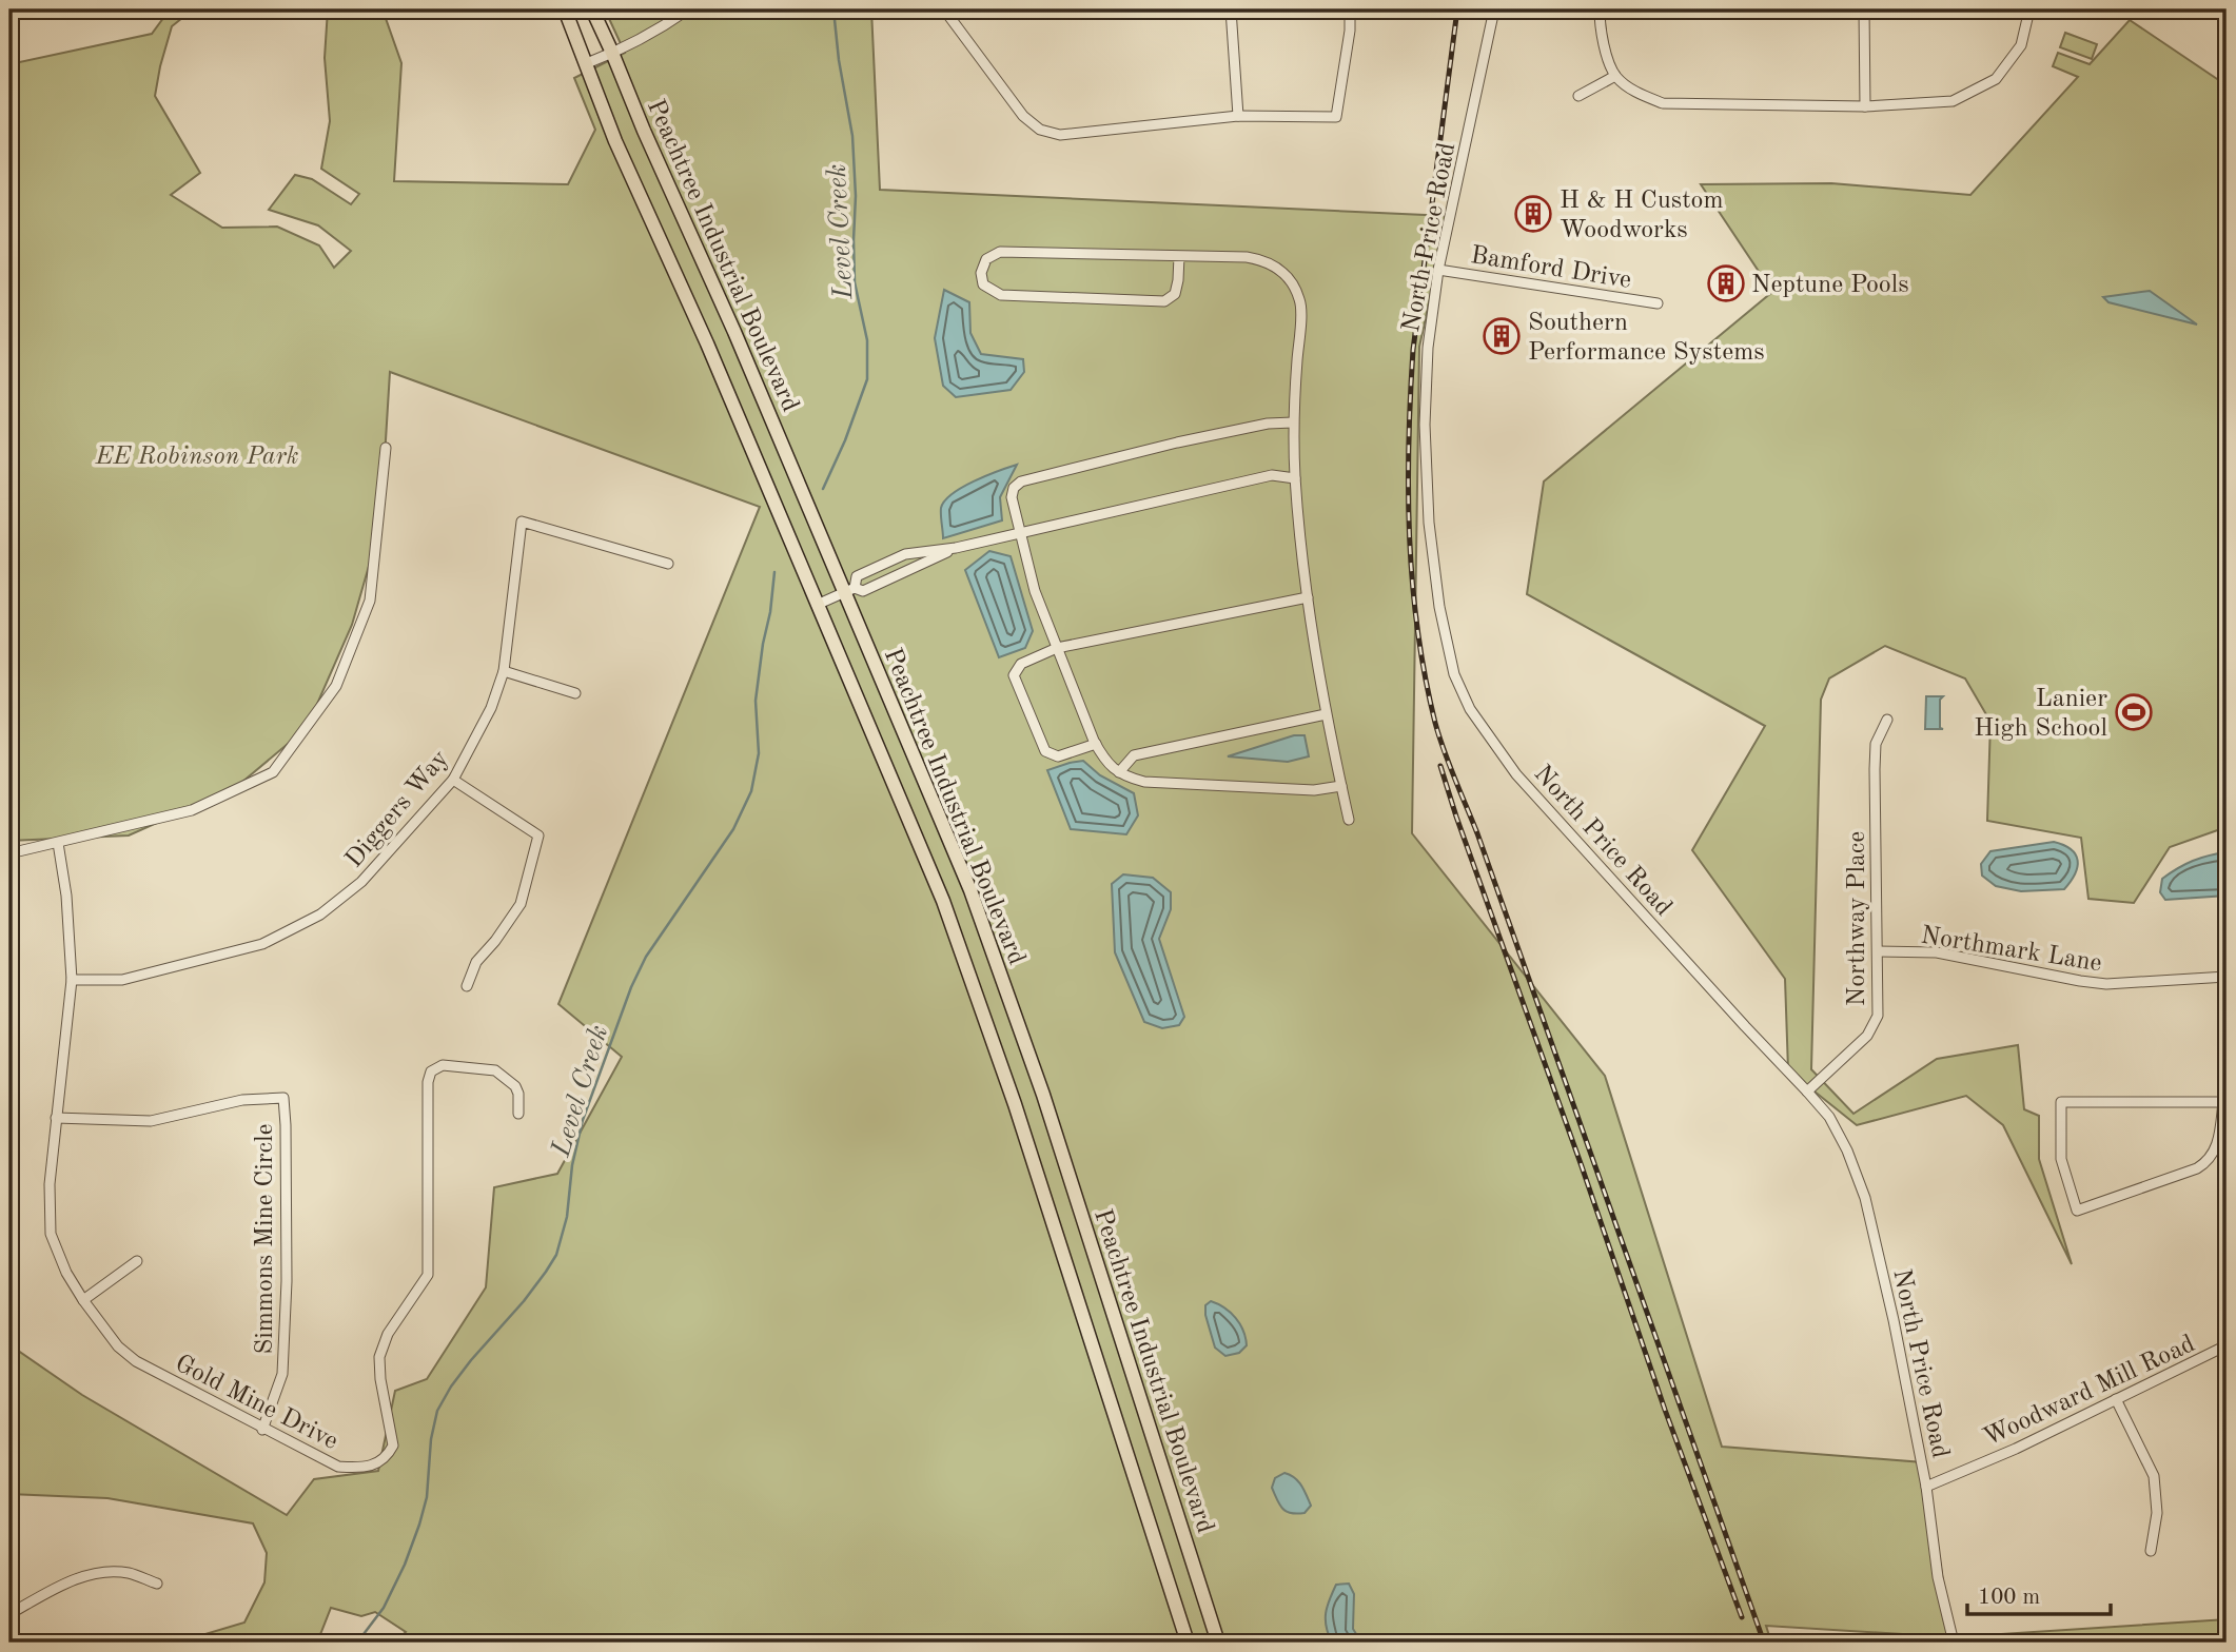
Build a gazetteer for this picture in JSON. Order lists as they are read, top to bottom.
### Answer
{
  "streets": {
    "highway": ["Peachtree Industrial Boulevard"],
    "street": [
      "North Price Road",
      "Bamford Drive",
      "Diggers Way",
      "Northway Place",
      "Northmark Lane",
      "Simmons Mine Circle",
      "Woodward Mill Road",
      "Gold Mine Drive"
    ]
  },
  "crossings": [
    ["North Price Road", "Bamford Drive"],
    ["North Price Road", "Northway Place"],
    ["North Price Road", "Woodward Mill Road"],
    ["Diggers Way", "Gold Mine Drive"],
    ["Northway Place", "Northmark Lane"],
    ["Simmons Mine Circle", "Gold Mine Drive"]
  ],
  "water": ["Level Creek"],
  "parks": ["EE Robinson Park"],
  "places": {
    "building": ["H & H Custom Woodworks", "Neptune Pools", "Southern Performance Systems"],
    "sports": ["Lanier High School"]
  },
  "scale_bar": "100 m"
}
